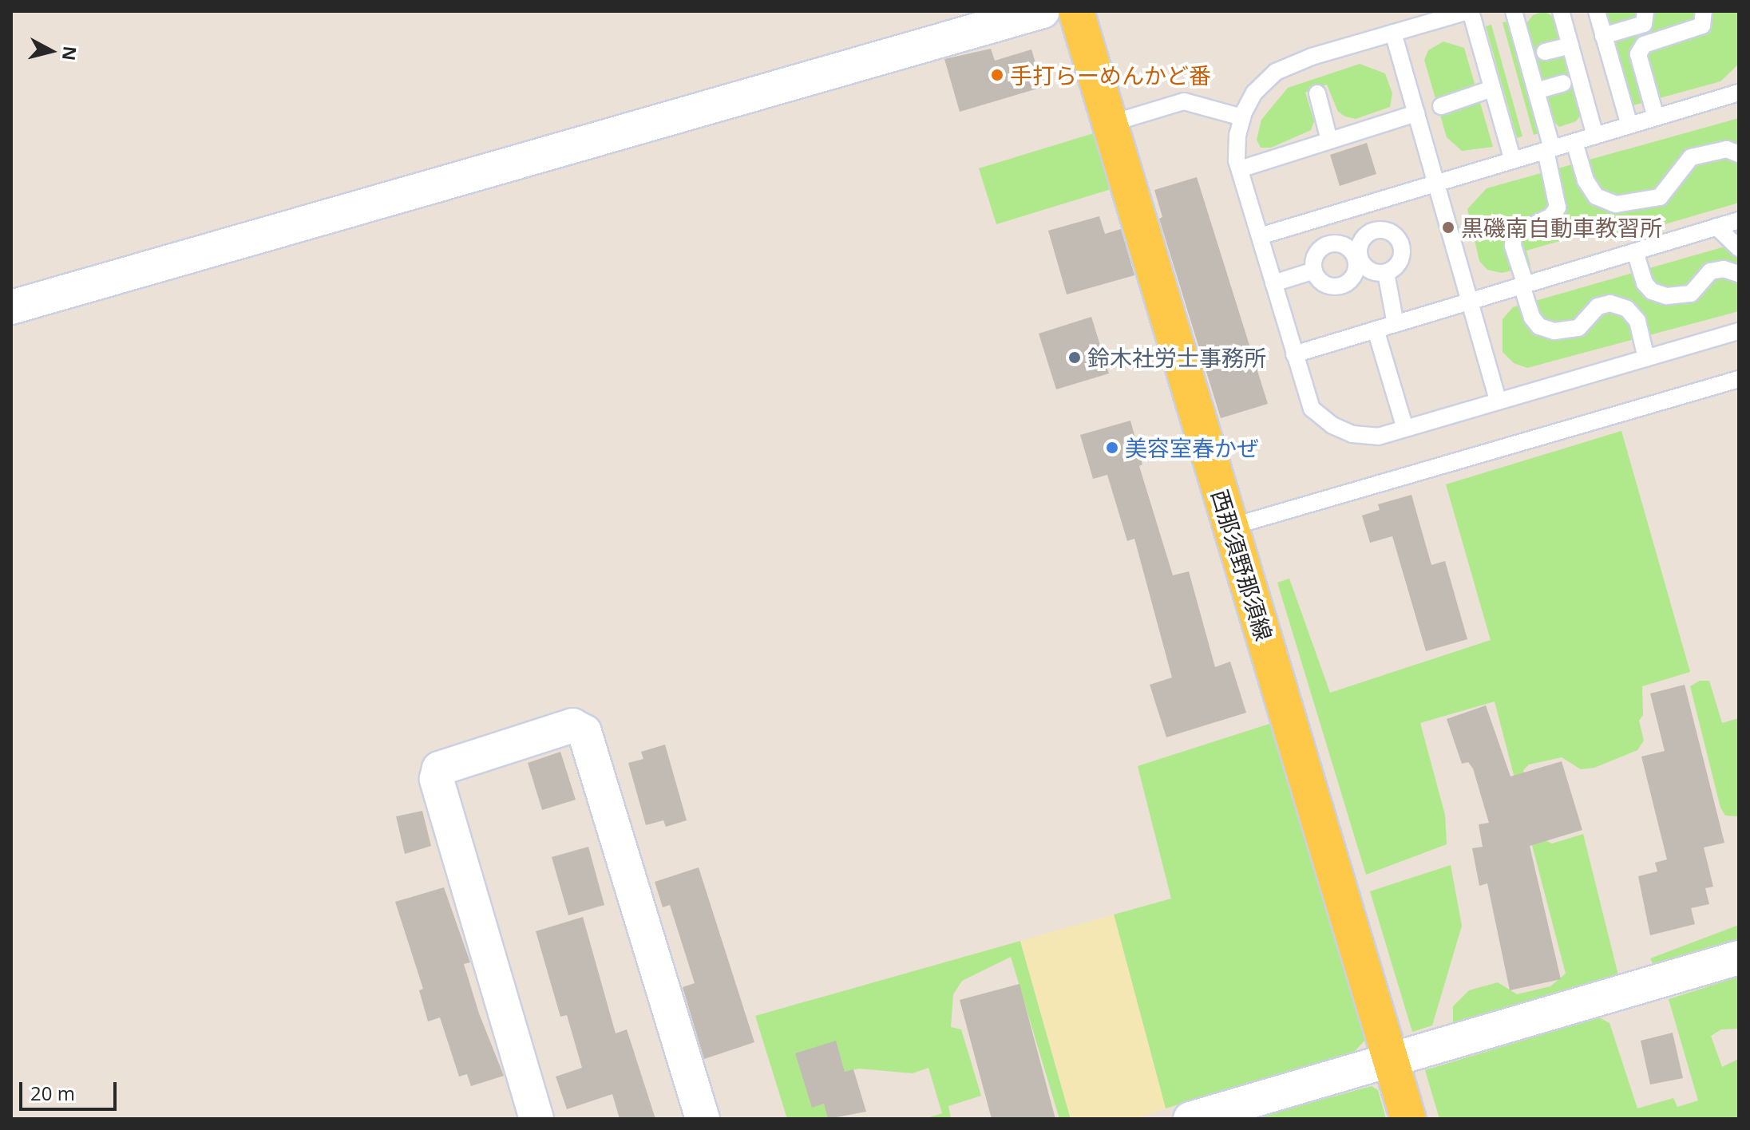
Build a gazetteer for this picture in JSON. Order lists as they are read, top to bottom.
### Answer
{
  "streets": {
    "main road": ["西那須野那須線"]
  },
  "places": [
    "手打らーめんかど番",
    "黒磯南自動車教習所",
    "鈴木社労士事務所",
    "美容室春かぜ"
  ],
  "scale_bar": "20 m",
  "north": "right"
}
